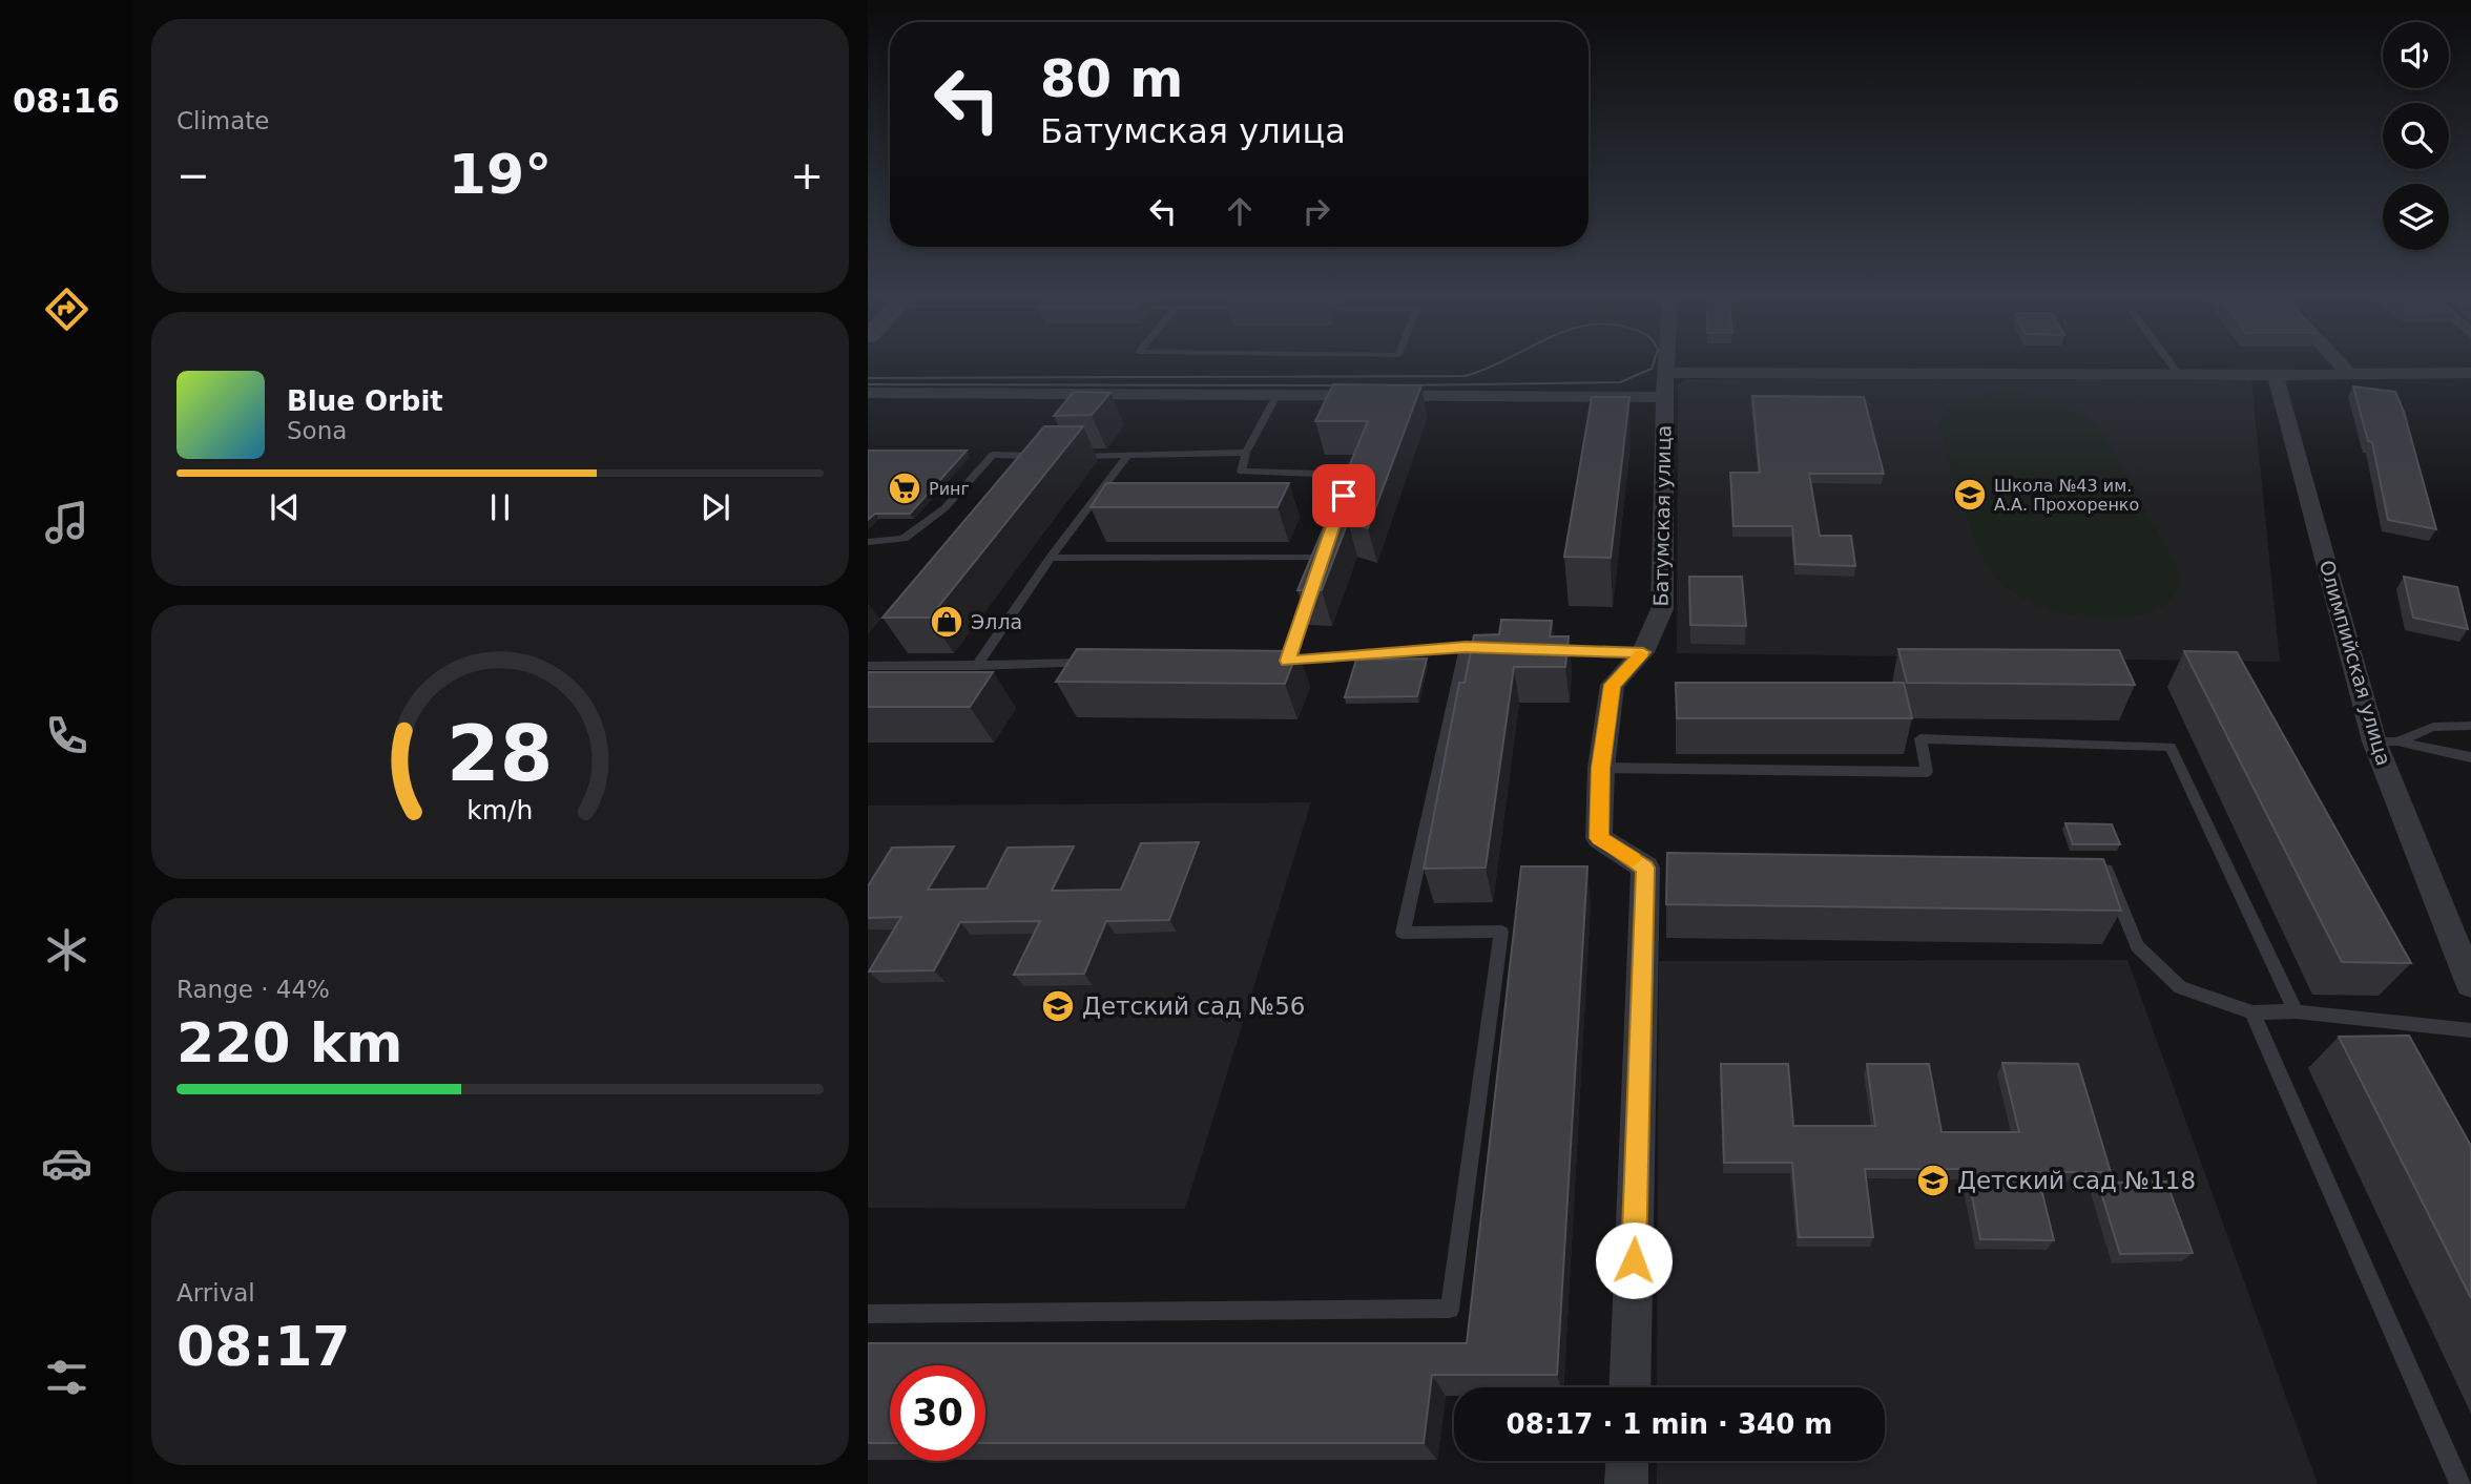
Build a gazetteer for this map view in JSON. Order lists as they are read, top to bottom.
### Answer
{
  "streets": {
    "street": ["Батумская улица", "Олимпийская улица"]
  },
  "places": {
    "supermarket": ["Ринг"],
    "school or university": ["Школа №43 им. А.А. Прохоренко", "Детский сад №56", "Детский сад №118"],
    "shop": ["Элла"]
  },
  "page": {
    "tabs": "08:16",
    "tile": [
      "Climate",
      ["Range · 44%", "220 km"],
      ["Arrival", "08:17"]
    ],
    "turn": ["80 m", "Батумская улица"],
    "heat": ["−", "19°", "+"],
    "song": ["Blue Orbit", "Sona"],
    "limit": "30",
    "trip": "08:17 · 1 min · 340 m",
    "gauge": ["28", "km/h"]
  }
}
